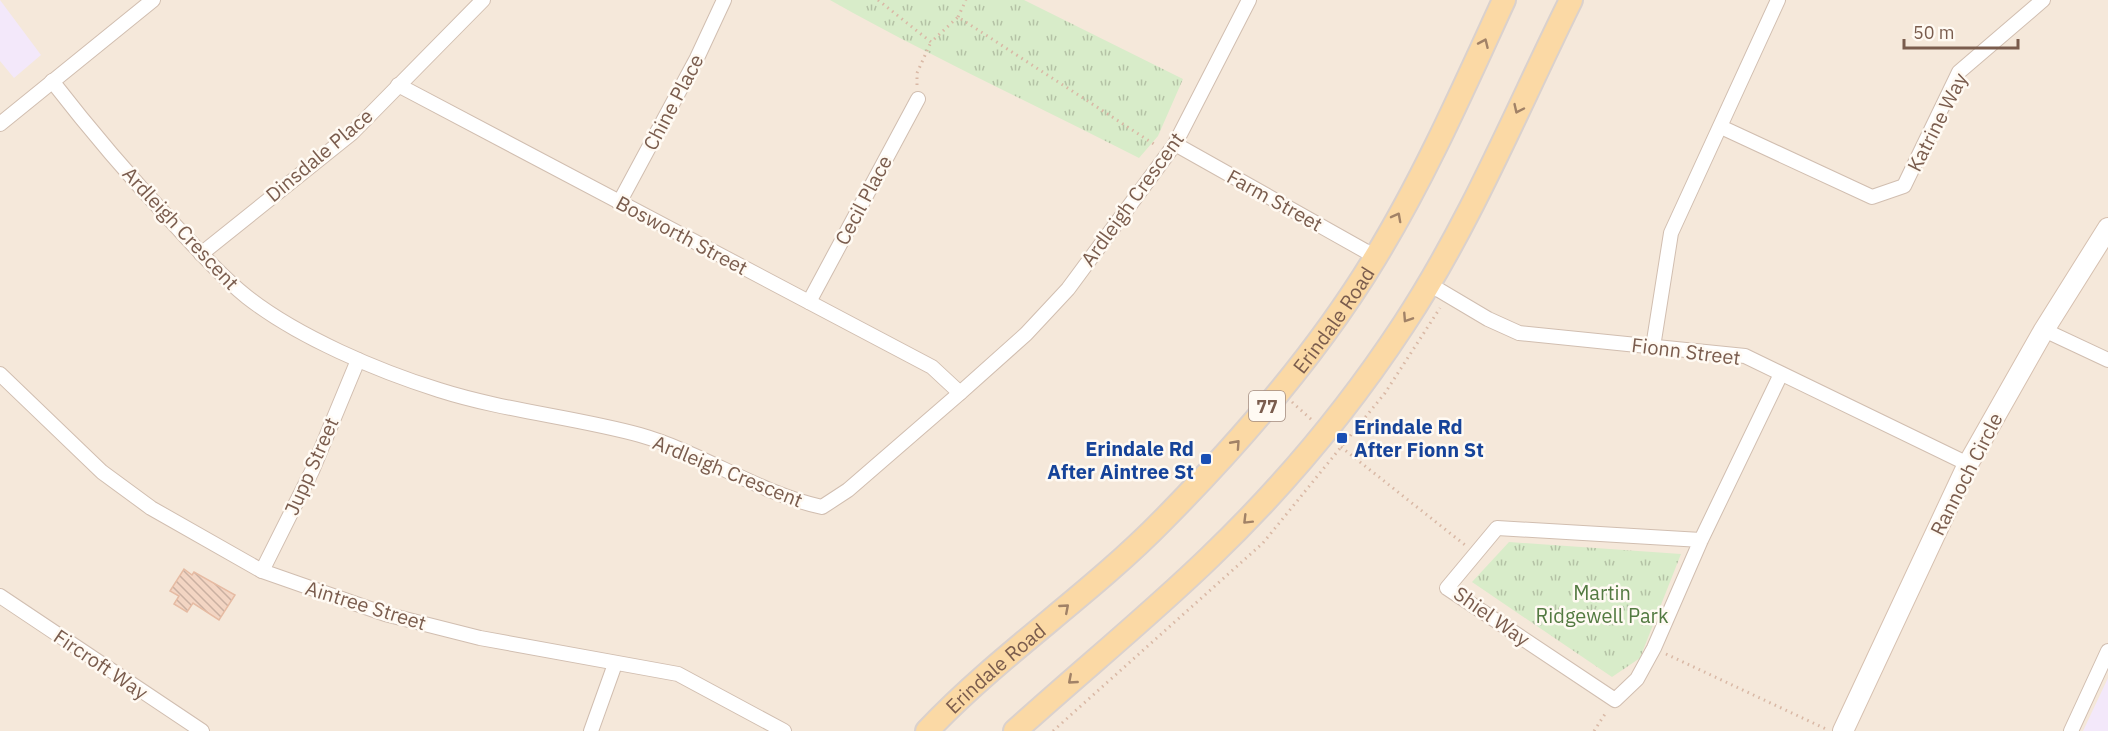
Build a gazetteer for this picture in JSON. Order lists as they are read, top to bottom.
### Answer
{
  "streets": {
    "main road": ["Erindale Road", "77"],
    "street": [
      "Chine Place",
      "Katrine Way",
      "Dinsdale Place",
      "Ardleigh Crescent",
      "Cecil Place",
      "Farm Street",
      "Bosworth Street",
      "Fionn Street",
      "Jupp Street",
      "Rannoch Circle",
      "Aintree Street",
      "Shiel Way",
      "Fircroft Way"
    ]
  },
  "crossings": [
    ["Chine Place", "Bosworth Street"],
    ["Dinsdale Place", "Ardleigh Crescent"],
    ["Dinsdale Place", "Bosworth Street"],
    ["Ardleigh Crescent", "Farm Street"],
    ["Ardleigh Crescent", "Bosworth Street"],
    ["Ardleigh Crescent", "Jupp Street"],
    ["Cecil Place", "Bosworth Street"],
    ["Farm Street", "Erindale Road"],
    ["Fionn Street", "Rannoch Circle"],
    ["Jupp Street", "Aintree Street"]
  ],
  "parks": ["Martin Ridgewell Park"],
  "places": {
    "transit": ["Erindale Rd After Fionn St", "Erindale Rd After Aintree St"]
  },
  "scale_bar": "50 m"
}
